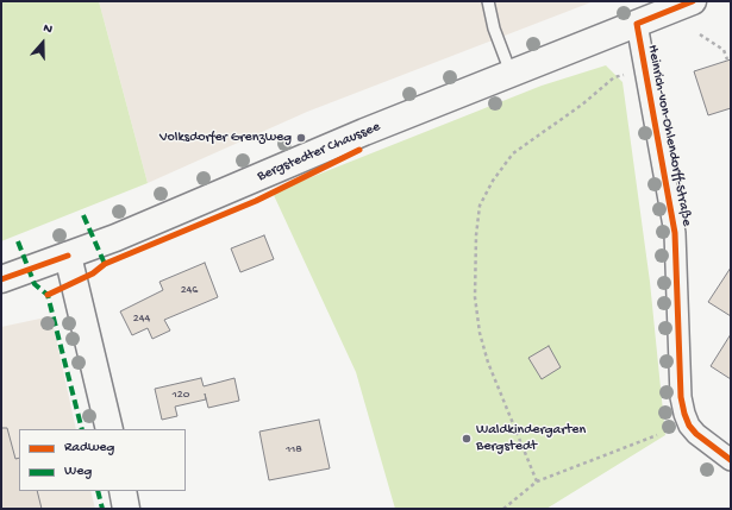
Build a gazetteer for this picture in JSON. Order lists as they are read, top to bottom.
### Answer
{
  "streets": {
    "main road": ["Bergstedter Chaussee"],
    "street": ["Heinrich-von-Ohlendorff-Straße"]
  },
  "crossings": [
    ["Heinrich-von-Ohlendorff-Straße", "Bergstedter Chaussee"]
  ],
  "places": ["Volksdorfer Grenzweg", "Waldkindergarten Bergstedt"],
  "house_numbers": [
    "246",
    "244",
    "120",
    "118"
  ],
  "legend": ["Radweg", "Weg"],
  "north": "top"
}
